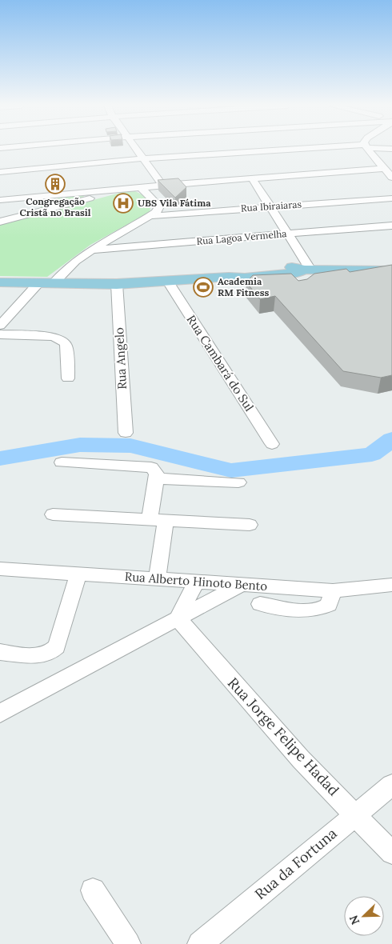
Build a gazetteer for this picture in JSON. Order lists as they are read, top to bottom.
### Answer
{
  "streets": {
    "street": [
      "Rua Ibiraiaras",
      "Rua Lagoa Vermelha",
      "Rua Angelo",
      "Rua Cambará do Sul",
      "Rua Alberto Hinoto Bento",
      "Rua Jorge Felipe Hadad",
      "Rua da Fortuna"
    ]
  },
  "crossings": [
    ["Rua Jorge Felipe Hadad", "Rua da Fortuna"]
  ],
  "places": {
    "building": ["Congregação Cristã no Brasil"],
    "hospital": ["UBS Vila Fátima"],
    "sports": ["Academia RM Fitness"]
  },
  "north": "bottom left"
}
